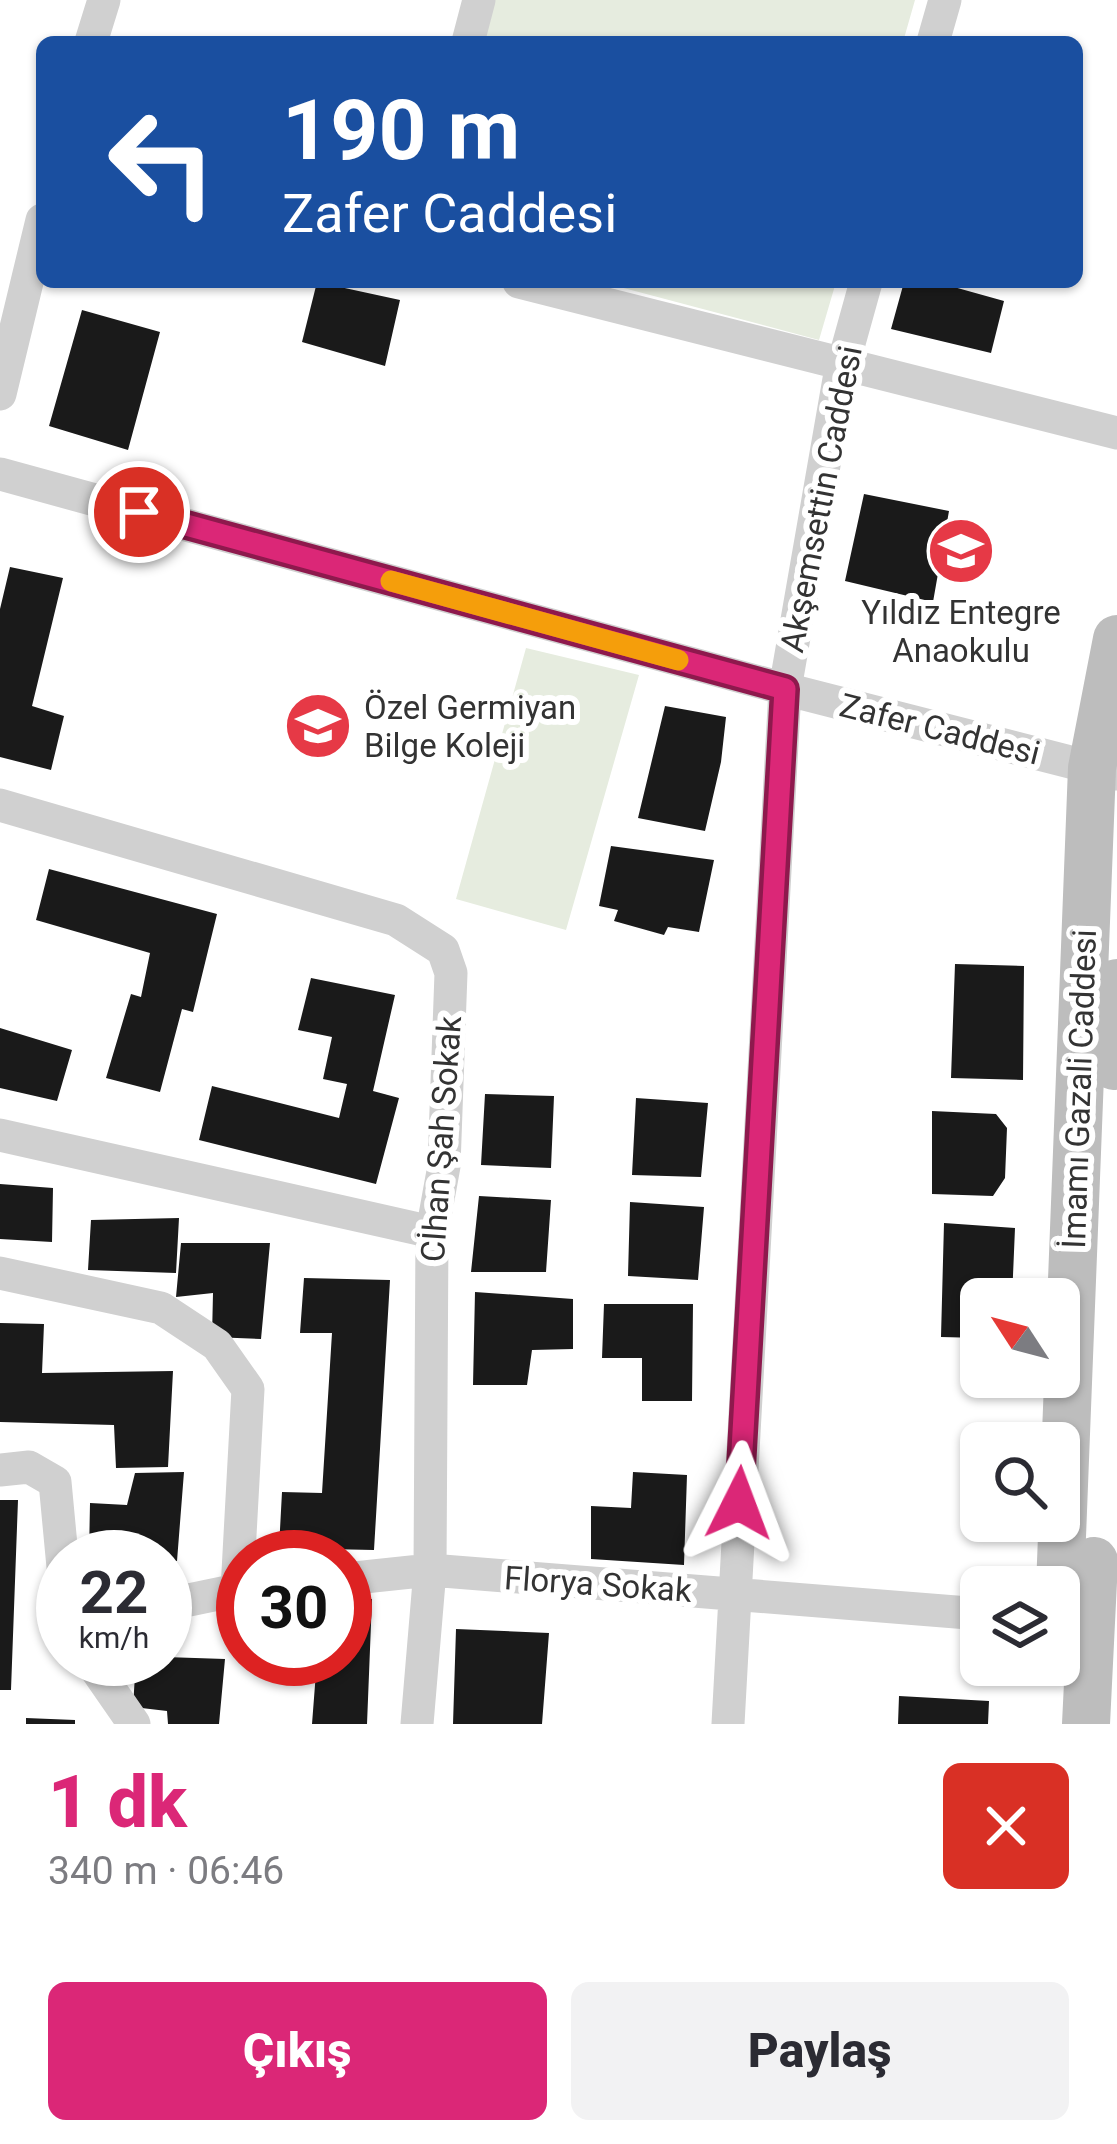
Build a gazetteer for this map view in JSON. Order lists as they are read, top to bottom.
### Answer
{
  "streets": {
    "main road": ["İmamı Gazali Caddesi"],
    "street": [
      "Akşemsettin Caddesi",
      "Zafer Caddesi",
      "Cİhan Şah Sokak",
      "Florya Sokak"
    ]
  },
  "crossings": [
    ["Akşemsettin Caddesi", "Zafer Caddesi"],
    ["Akşemsettin Caddesi", "Florya Sokak"],
    ["Zafer Caddesi", "İmamı Gazali Caddesi"],
    ["Cİhan Şah Sokak", "Florya Sokak"]
  ],
  "places": {
    "school or university": ["Yıldız Entegre Anaokulu", "Özel Germiyan Bilge Koleji"]
  },
  "north": "top left",
  "page": {
    "turn": ["190 m", "Zafer Caddesi"],
    "speed": "22 km/h",
    "limit": "30",
    "heading": ["1 dk", "340 m · 06:46"],
    "buttons": ["Çıkış", "Paylaş"]
  }
}
